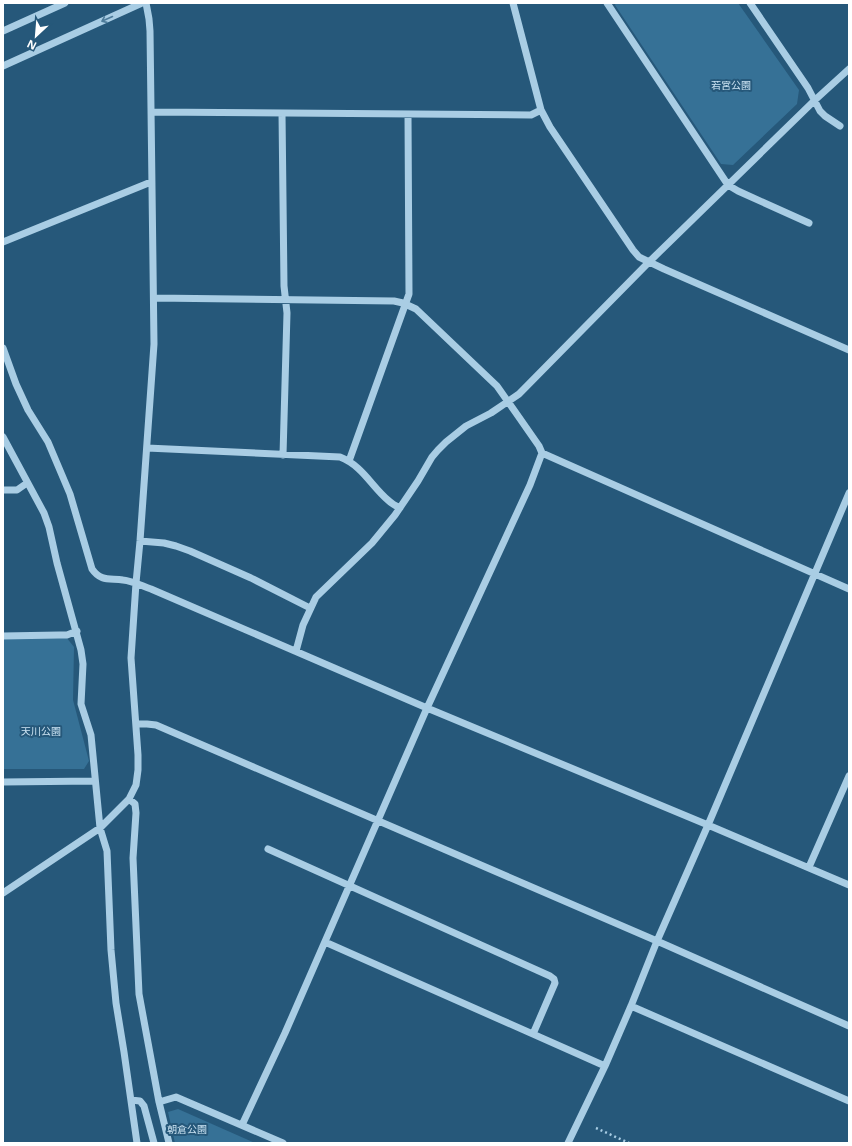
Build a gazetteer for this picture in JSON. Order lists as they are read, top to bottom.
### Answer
{
  "parks": ["若宮公園", "天川公園", "朝倉公園"],
  "north": "bottom left"
}
